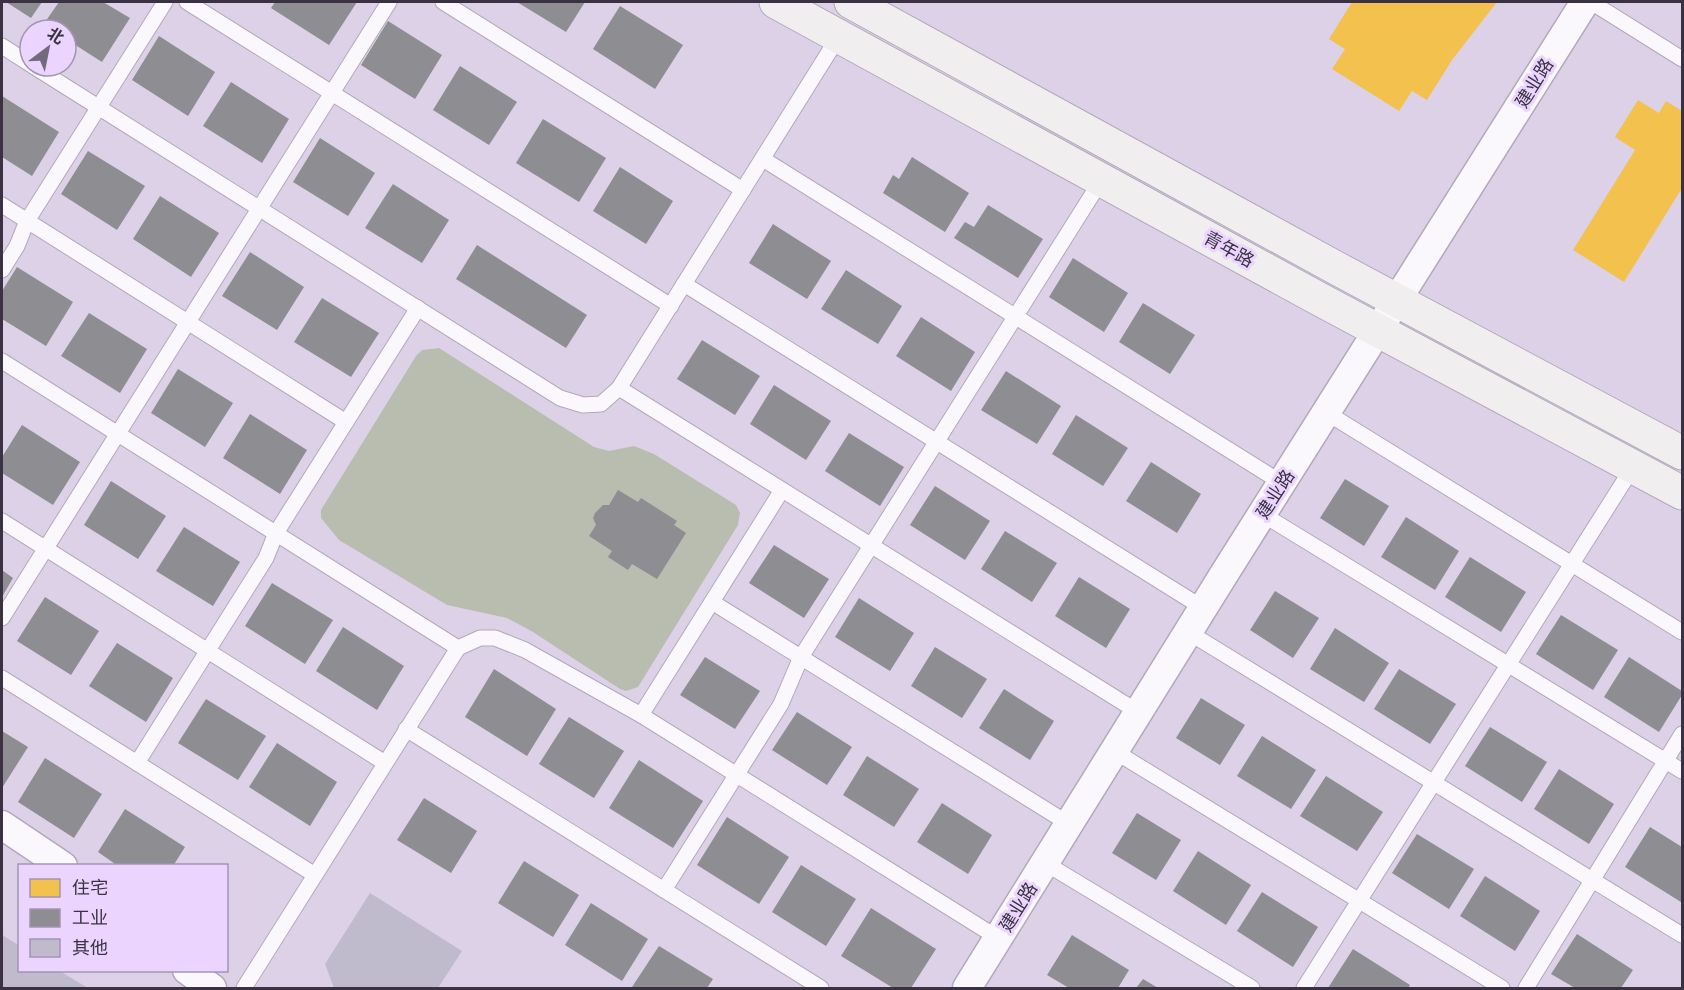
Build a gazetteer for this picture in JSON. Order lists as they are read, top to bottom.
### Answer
{
  "streets": {
    "street": ["建业路", "青年路"]
  },
  "crossings": [
    ["建业路", "青年路"]
  ],
  "legend": ["住宅", "工业", "其他"],
  "north": "top right"
}
